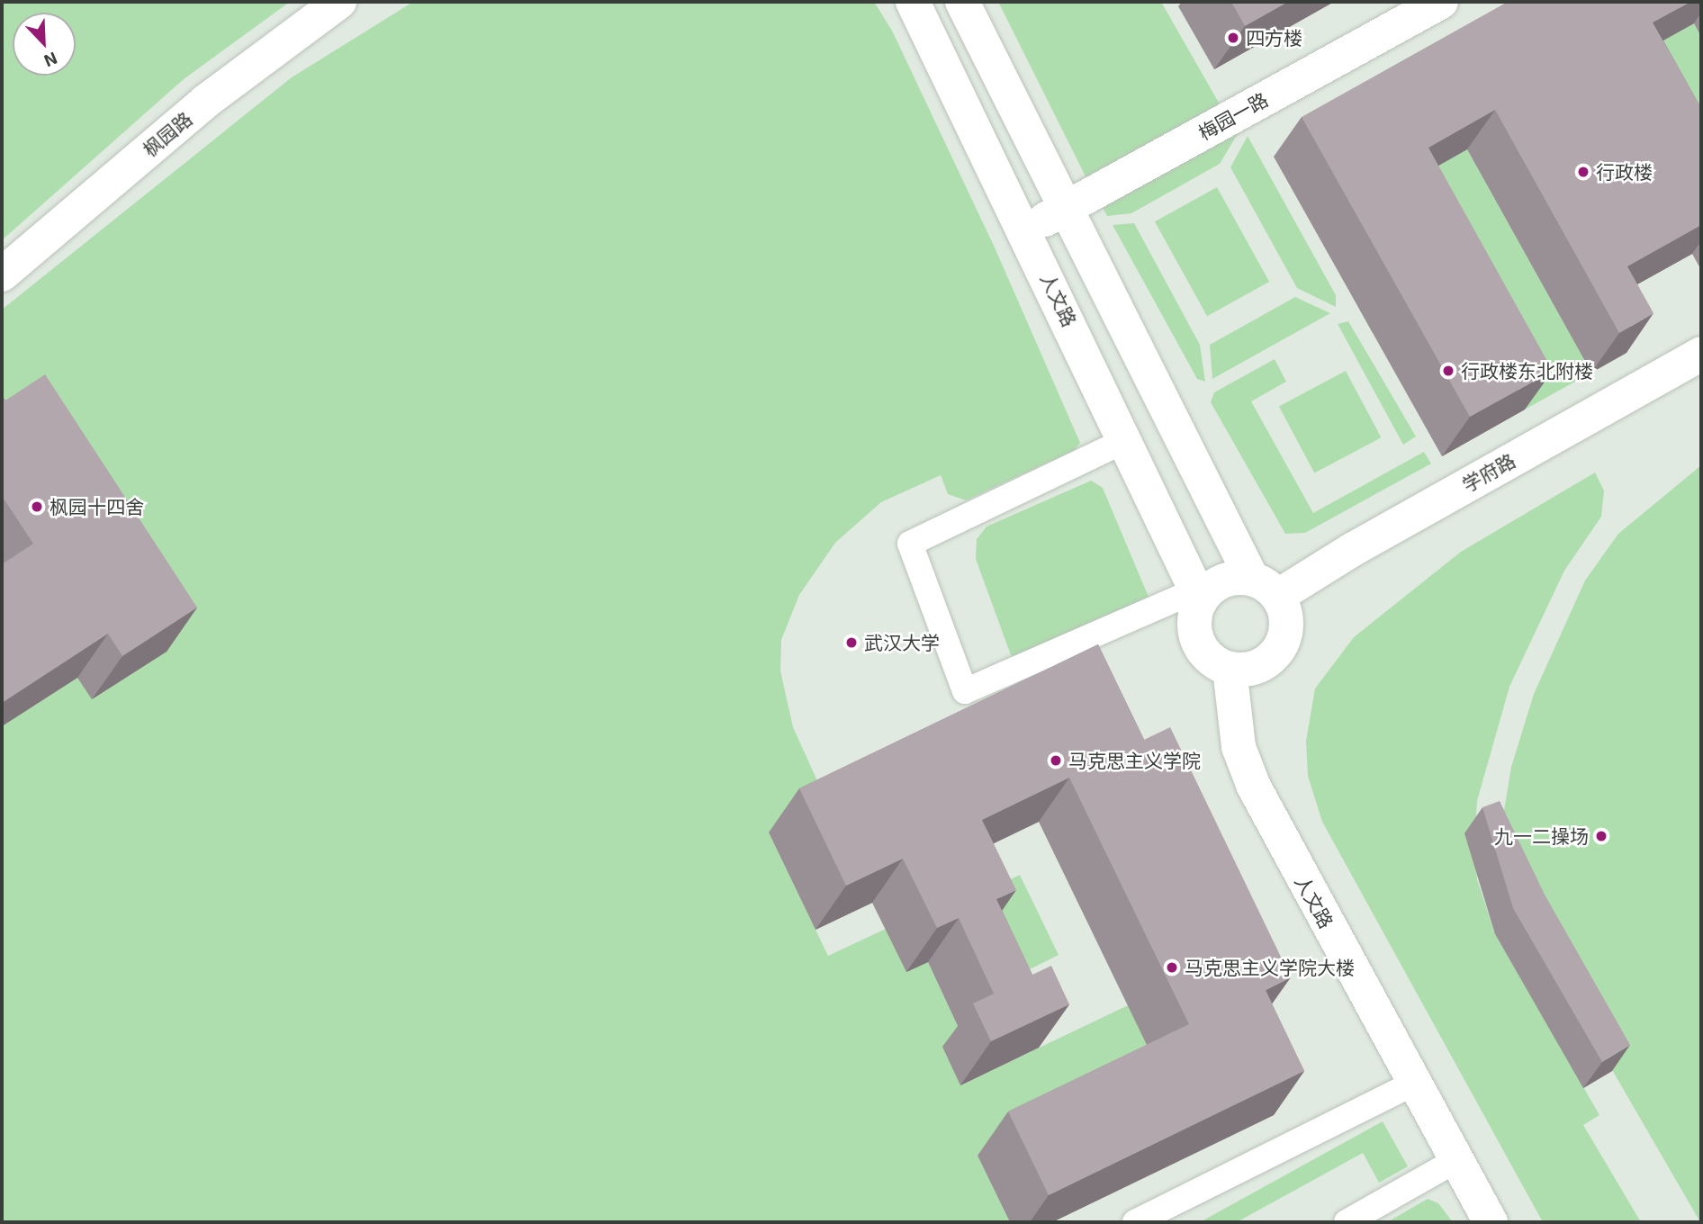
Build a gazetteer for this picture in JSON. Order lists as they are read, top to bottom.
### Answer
{
  "streets": {
    "street": [
      "梅园一路",
      "枫园路",
      "人文路",
      "学府路"
    ]
  },
  "crossings": [
    ["梅园一路", "人文路"],
    ["人文路", "学府路"]
  ],
  "places": [
    "四方楼",
    "行政楼",
    "行政楼东北附楼",
    "枫园十四舍",
    "武汉大学",
    "马克思主义学院",
    "九一二操场",
    "马克思主义学院大楼"
  ],
  "north": "bottom right"
}
